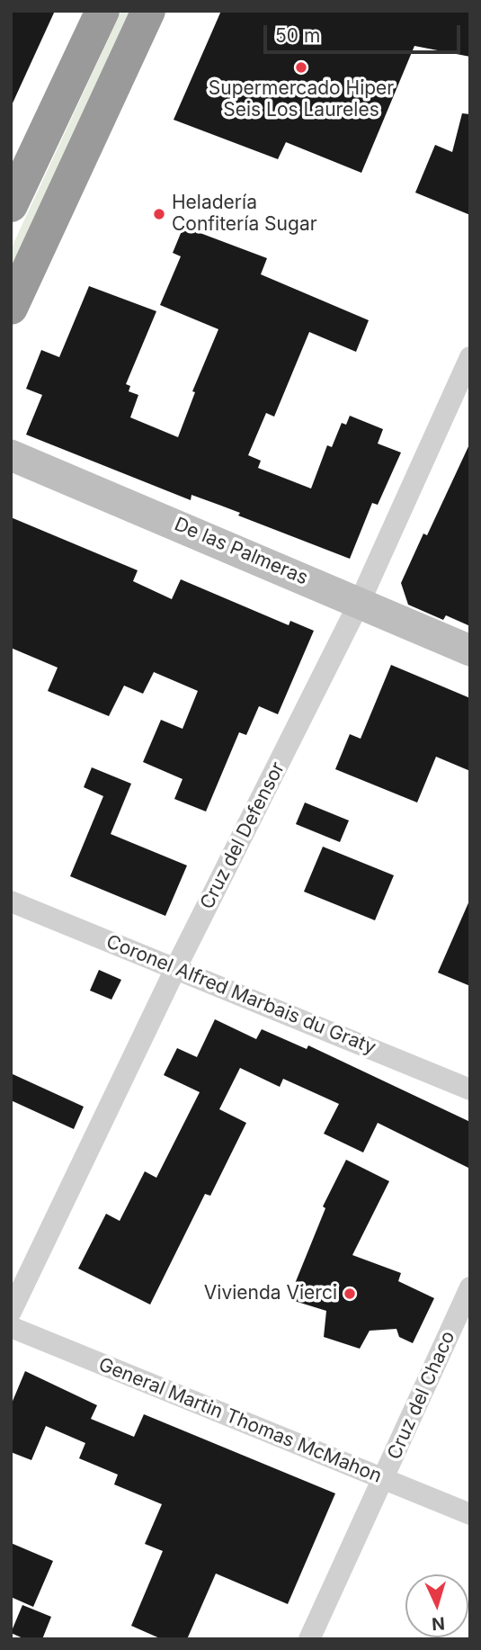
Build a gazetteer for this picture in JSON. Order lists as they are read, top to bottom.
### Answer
{
  "streets": {
    "main road": ["De las Palmeras"],
    "street": [
      "Cruz del Defensor",
      "Coronel Alfred Marbais du Graty",
      "Cruz del Chaco",
      "General Martin Thomas McMahon"
    ]
  },
  "crossings": [
    ["De las Palmeras", "Cruz del Defensor"],
    ["Cruz del Defensor", "Coronel Alfred Marbais du Graty"],
    ["Cruz del Chaco", "General Martin Thomas McMahon"]
  ],
  "places": ["Supermercado Hiper Seis Los Laureles", "Heladería Confitería Sugar", "Vivienda Vierci"],
  "scale_bar": "50 m",
  "north": "bottom"
}
